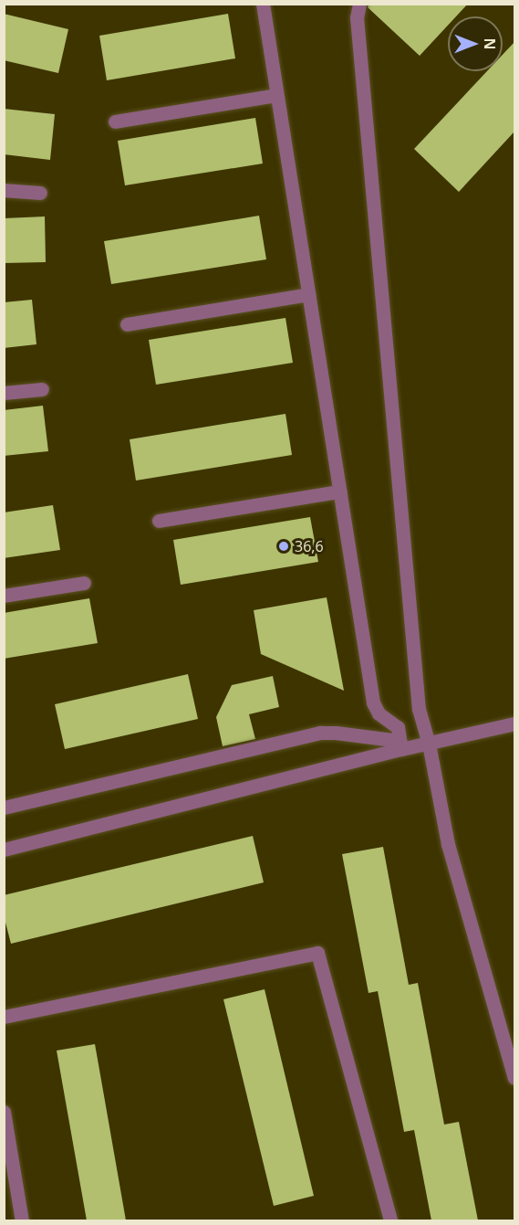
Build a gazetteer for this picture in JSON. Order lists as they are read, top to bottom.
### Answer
{
  "places": ["36,6"],
  "north": "right"
}
